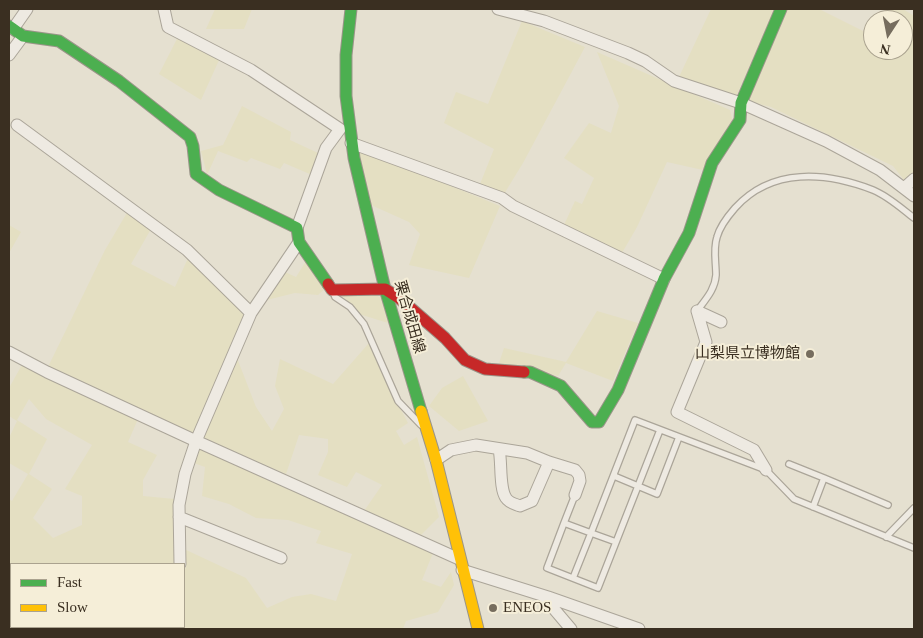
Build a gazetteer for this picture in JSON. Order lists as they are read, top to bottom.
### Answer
{
  "streets": {
    "street": ["栗合成田線"]
  },
  "places": ["山梨県立博物館", "ENEOS"],
  "legend": ["Fast", "Slow"],
  "north": "bottom"
}
